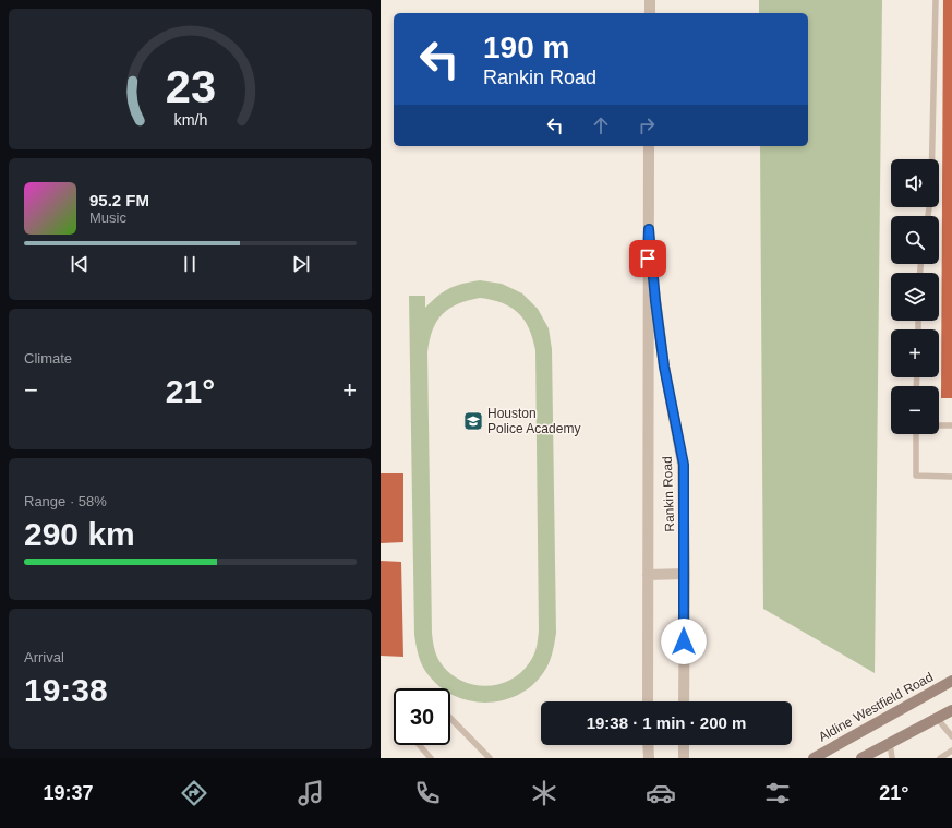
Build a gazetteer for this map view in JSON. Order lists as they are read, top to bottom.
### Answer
{
  "streets": {
    "main road": ["Aldine Westfield Road"],
    "street": ["Rankin Road"]
  },
  "places": {
    "school or university": ["Houston Police Academy"]
  },
  "page": {
    "turn": ["190 m", "Rankin Road"],
    "map_buttons": ["+", "−"],
    "song": ["95.2 FM", "Music"],
    "tile": [
      "Climate",
      ["Range · 58%", "290 km"],
      ["Arrival", "19:38"]
    ],
    "heat": ["−", "21°", "+"],
    "limit": "30",
    "trip": "19:38 · 1 min · 200 m",
    "tabs": ["19:37", "21°"],
    "gauge": ["23", "km/h"]
  }
}
